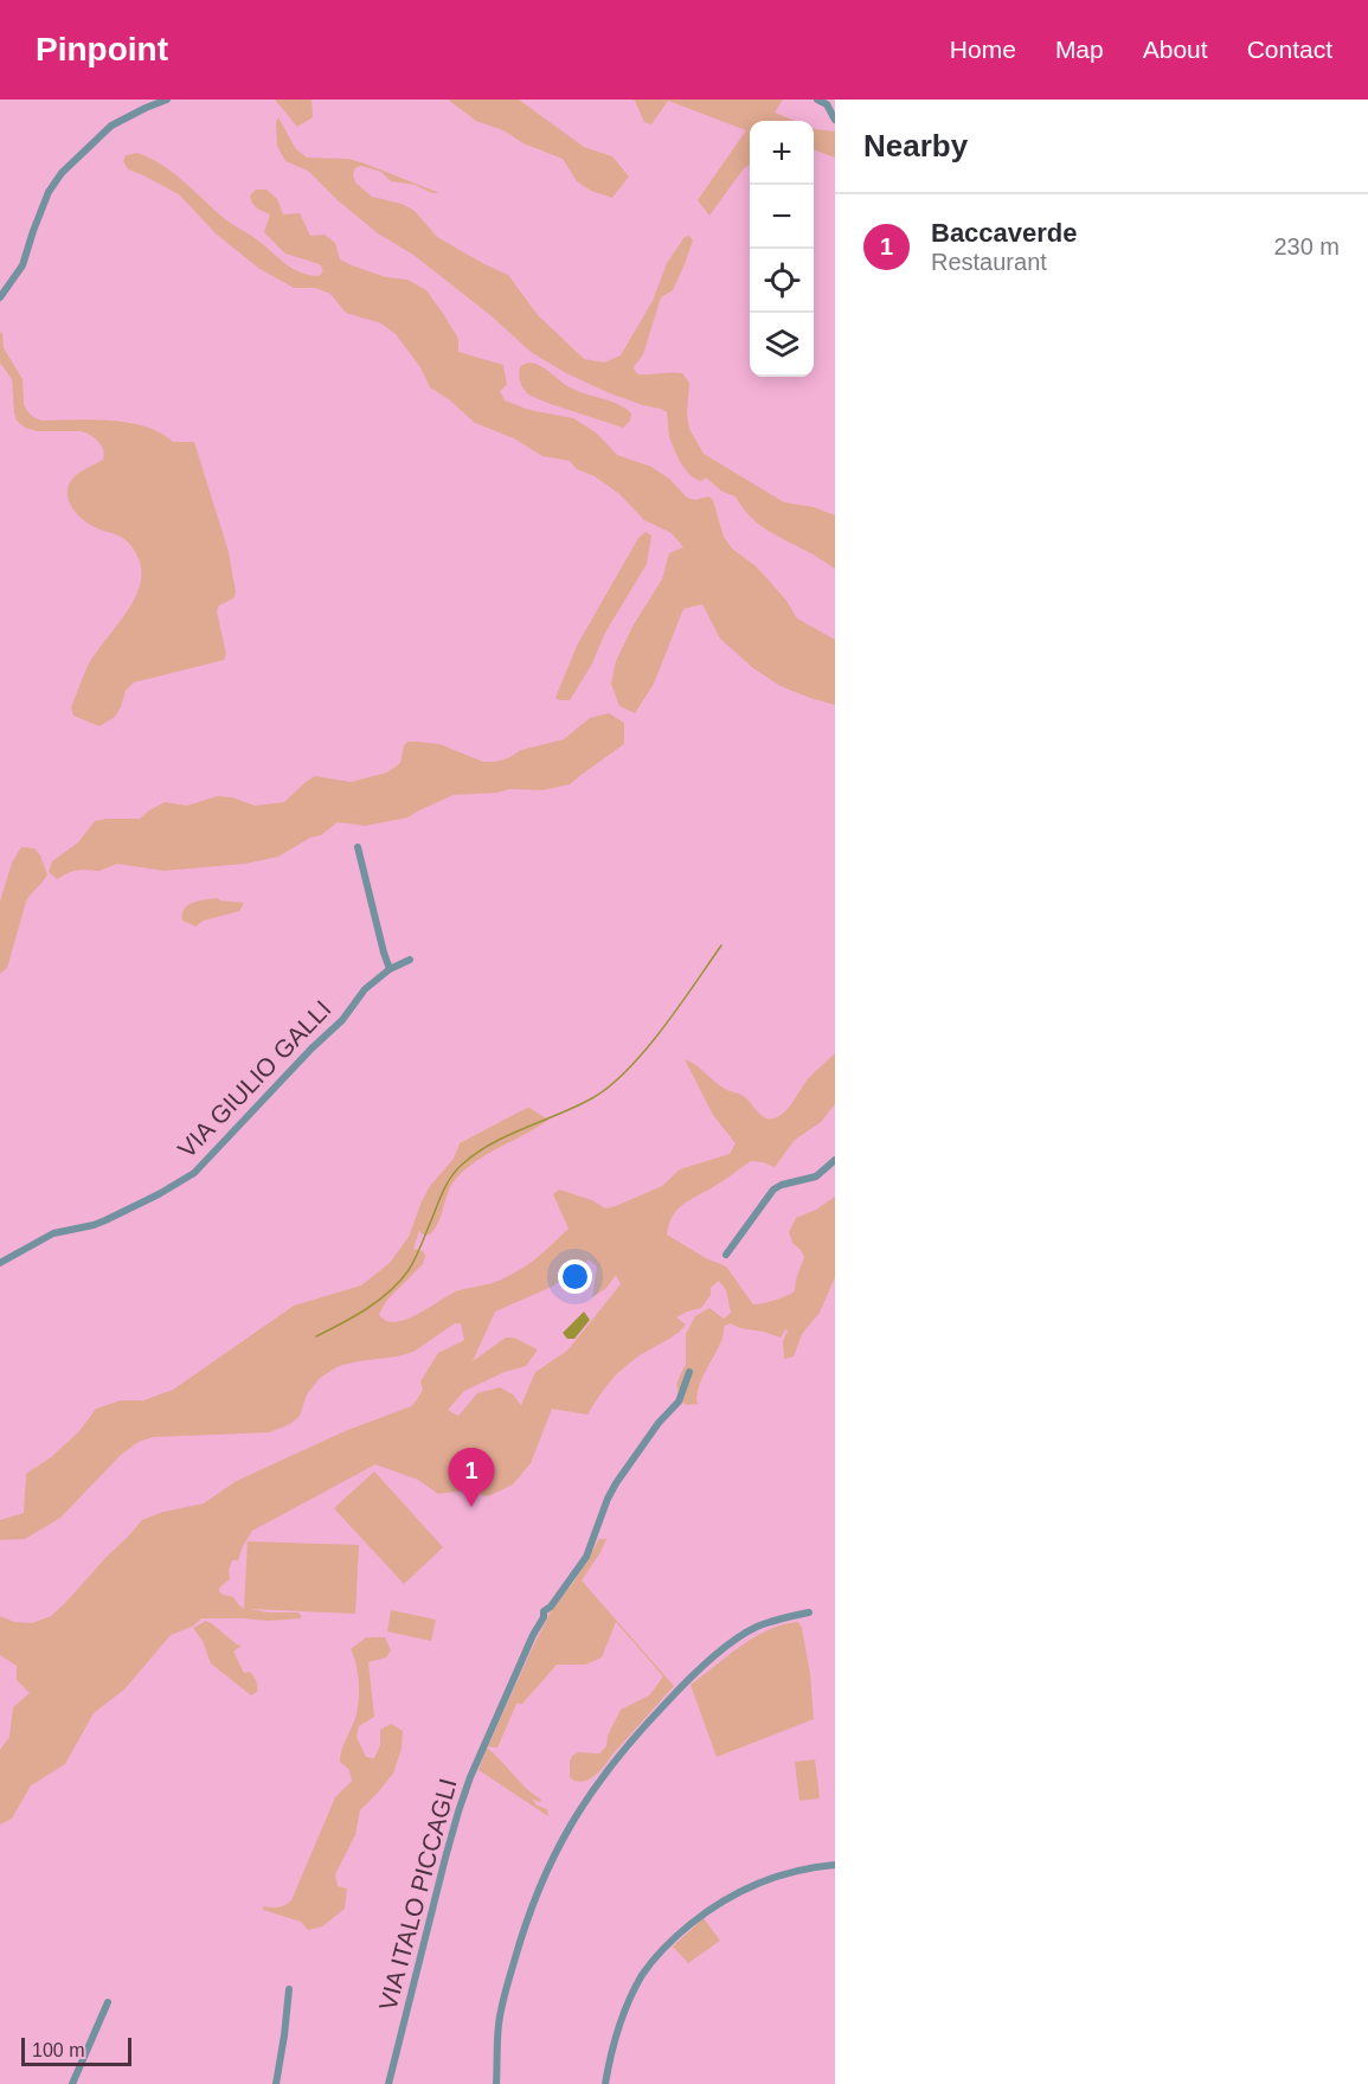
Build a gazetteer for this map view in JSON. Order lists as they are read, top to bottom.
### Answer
{
  "streets": {
    "street": ["VIA GIULIO GALLI", "VIA ITALO PICCAGLI"]
  },
  "scale_bar": "100 m",
  "page": {
    "header": "Pinpoint",
    "nav": [
      "Home",
      "Map",
      "About",
      "Contact"
    ],
    "heading": "Nearby",
    "map_buttons": ["+", "−"],
    "list": [
      {
        "mark": "1",
        "name": "Baccaverde",
        "note": "Restaurant",
        "value": "230 m"
      }
    ],
    "pins": "1",
    "scale": "100 m"
  }
}
